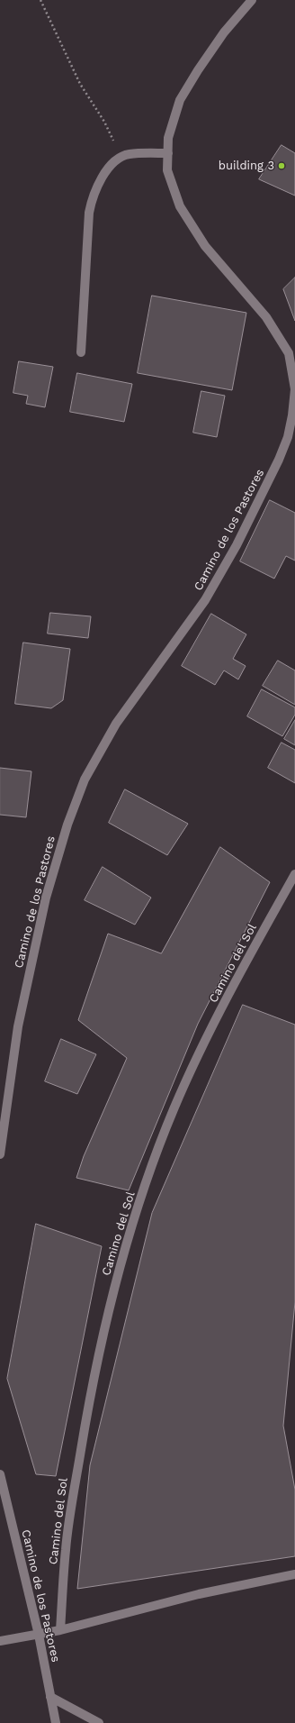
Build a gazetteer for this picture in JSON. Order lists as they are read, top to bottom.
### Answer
{
  "streets": {
    "street": ["Camino de los Pastores", "Camino del Sol"]
  },
  "places": ["building 3"]
}
